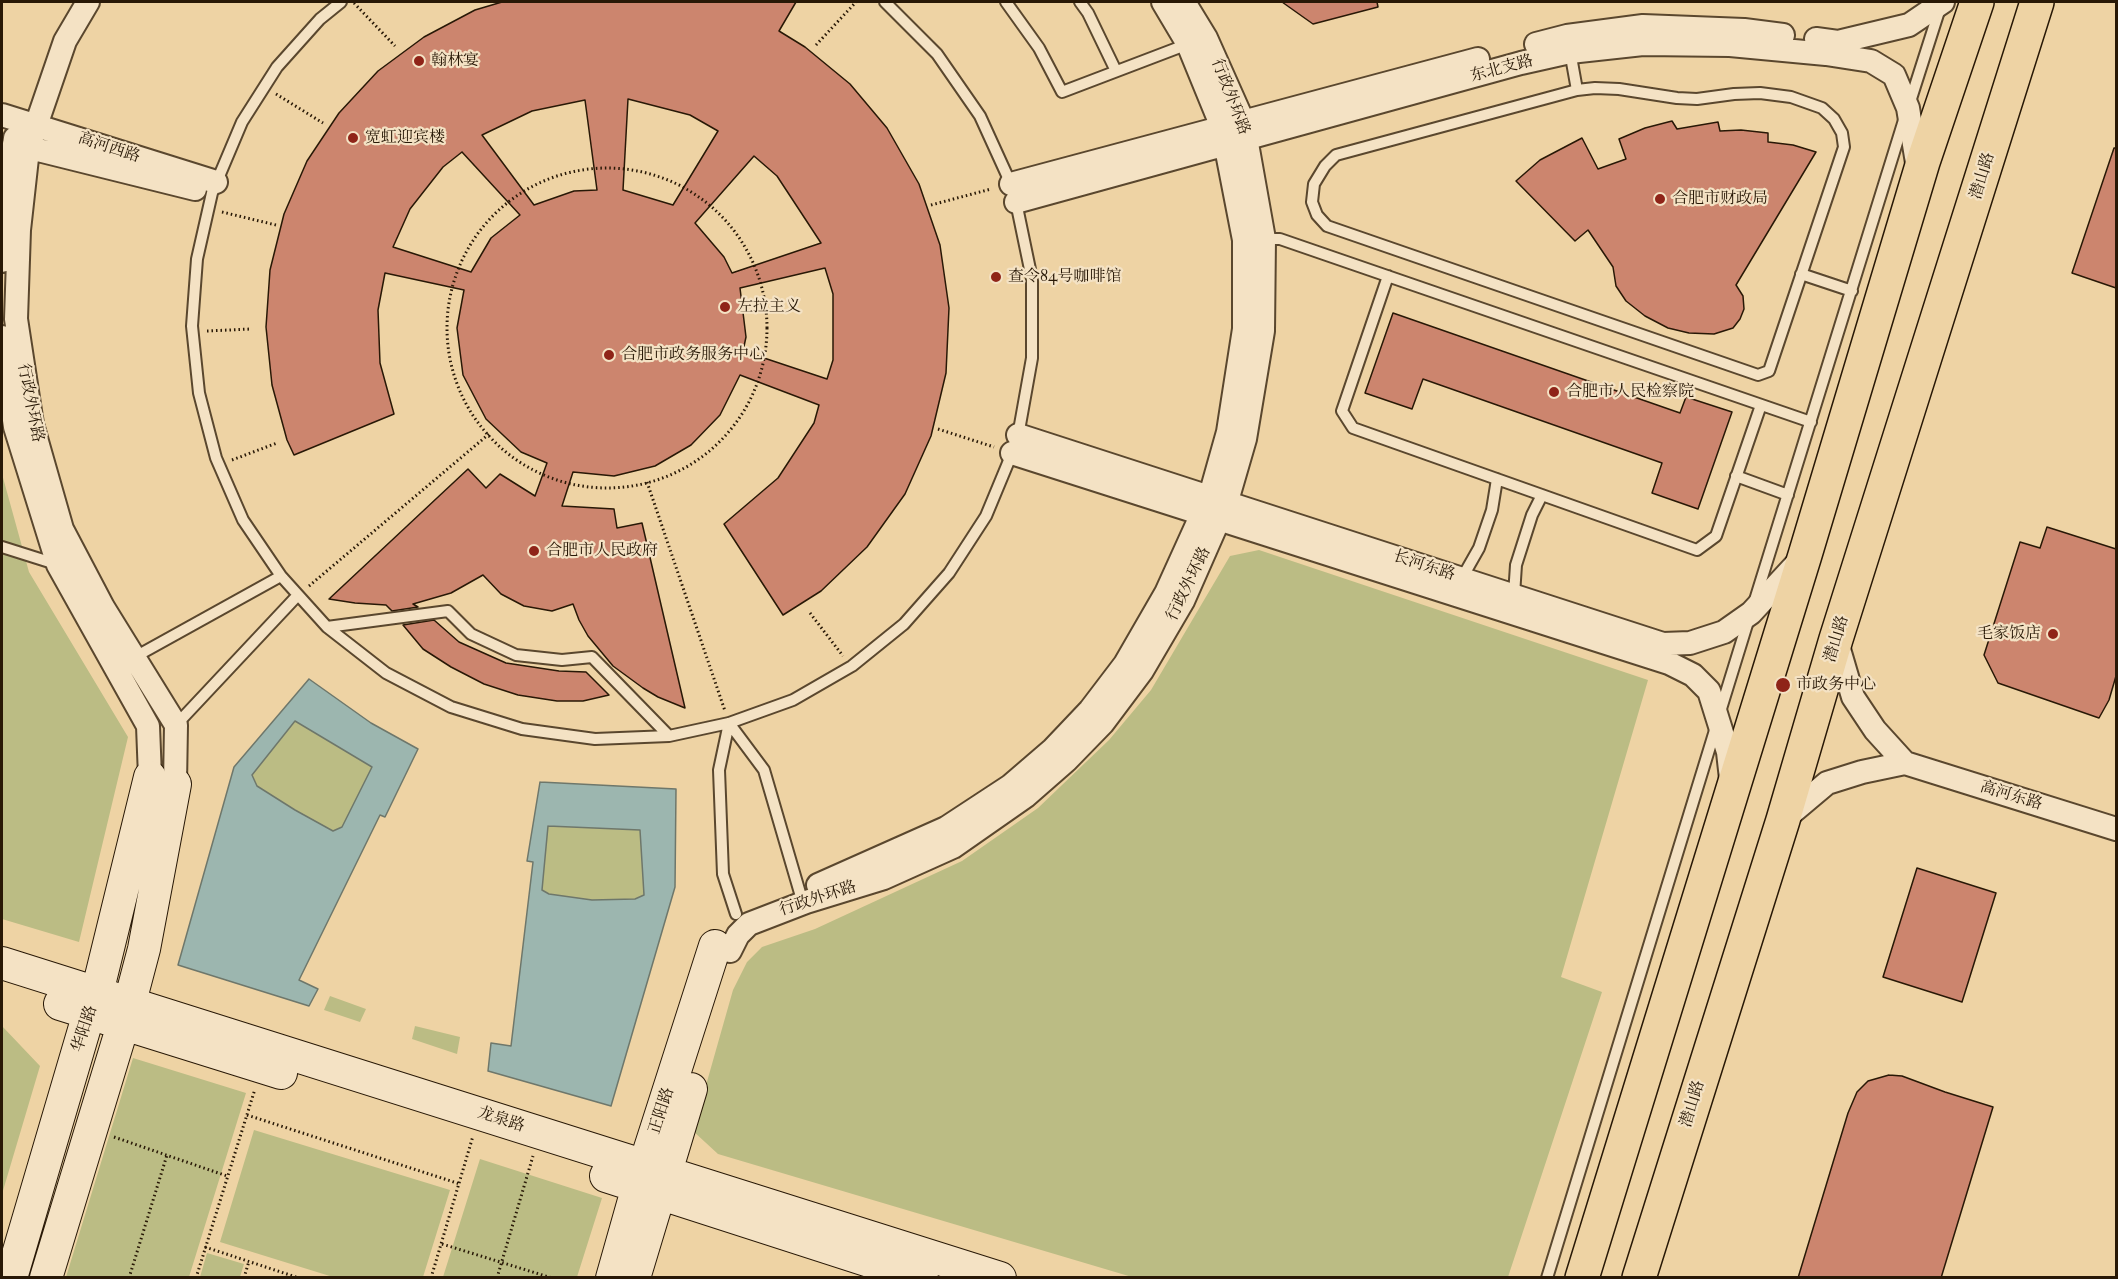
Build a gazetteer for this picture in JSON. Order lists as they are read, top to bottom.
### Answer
{
  "streets": {
    "main road": ["潜山路"],
    "street": [
      "东北支路",
      "行政外环路",
      "高河西路",
      "长河东路",
      "高河东路",
      "华阳路",
      "正阳路",
      "龙泉路"
    ]
  },
  "crossings": [
    ["东北支路", "行政外环路"],
    ["行政外环路", "高河西路"],
    ["行政外环路", "长河东路"],
    ["行政外环路", "华阳路"],
    ["行政外环路", "正阳路"],
    ["华阳路", "龙泉路"],
    ["正阳路", "龙泉路"]
  ],
  "places": [
    "翰林宴",
    "宽虹迎宾楼",
    "合肥市财政局",
    "查令84号咖啡馆",
    "左拉主义",
    "合肥市政务服务中心",
    "合肥市人民检察院",
    "合肥市人民政府",
    "毛家饭店",
    "市政务中心"
  ]
}
